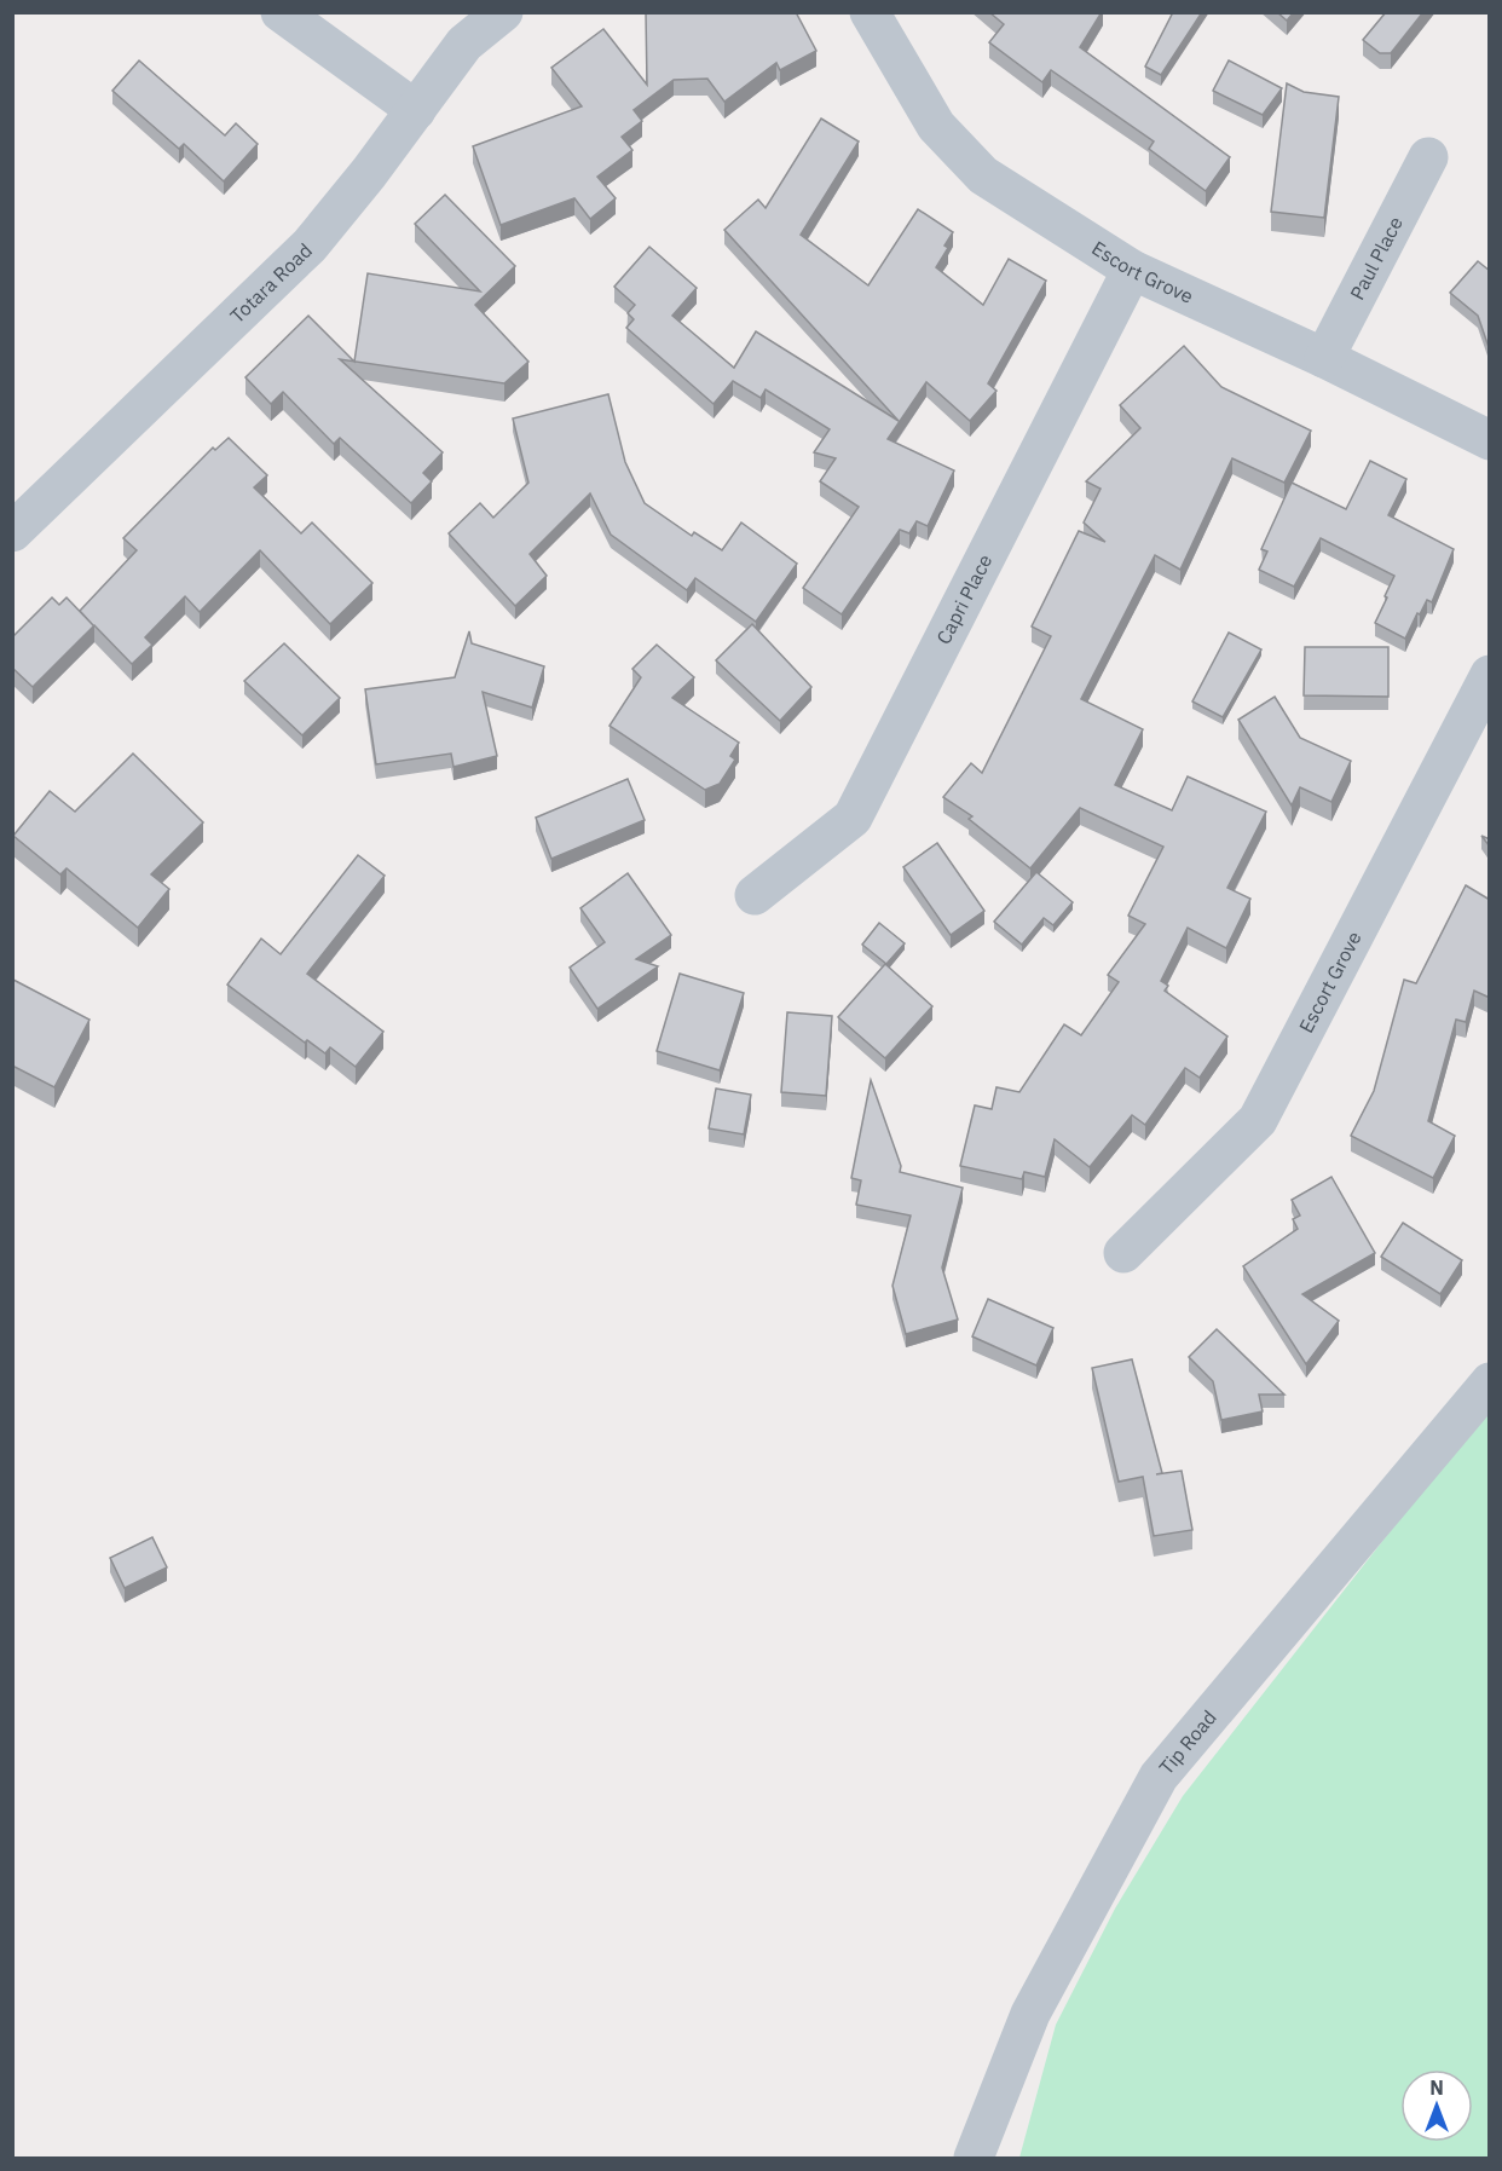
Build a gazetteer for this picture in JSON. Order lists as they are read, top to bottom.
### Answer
{
  "streets": {
    "street": [
      "Paul Place",
      "Escort Grove",
      "Totara Road",
      "Capri Place",
      "Tip Road"
    ]
  },
  "crossings": [
    ["Paul Place", "Escort Grove"],
    ["Escort Grove", "Capri Place"]
  ],
  "north": "top"
}
